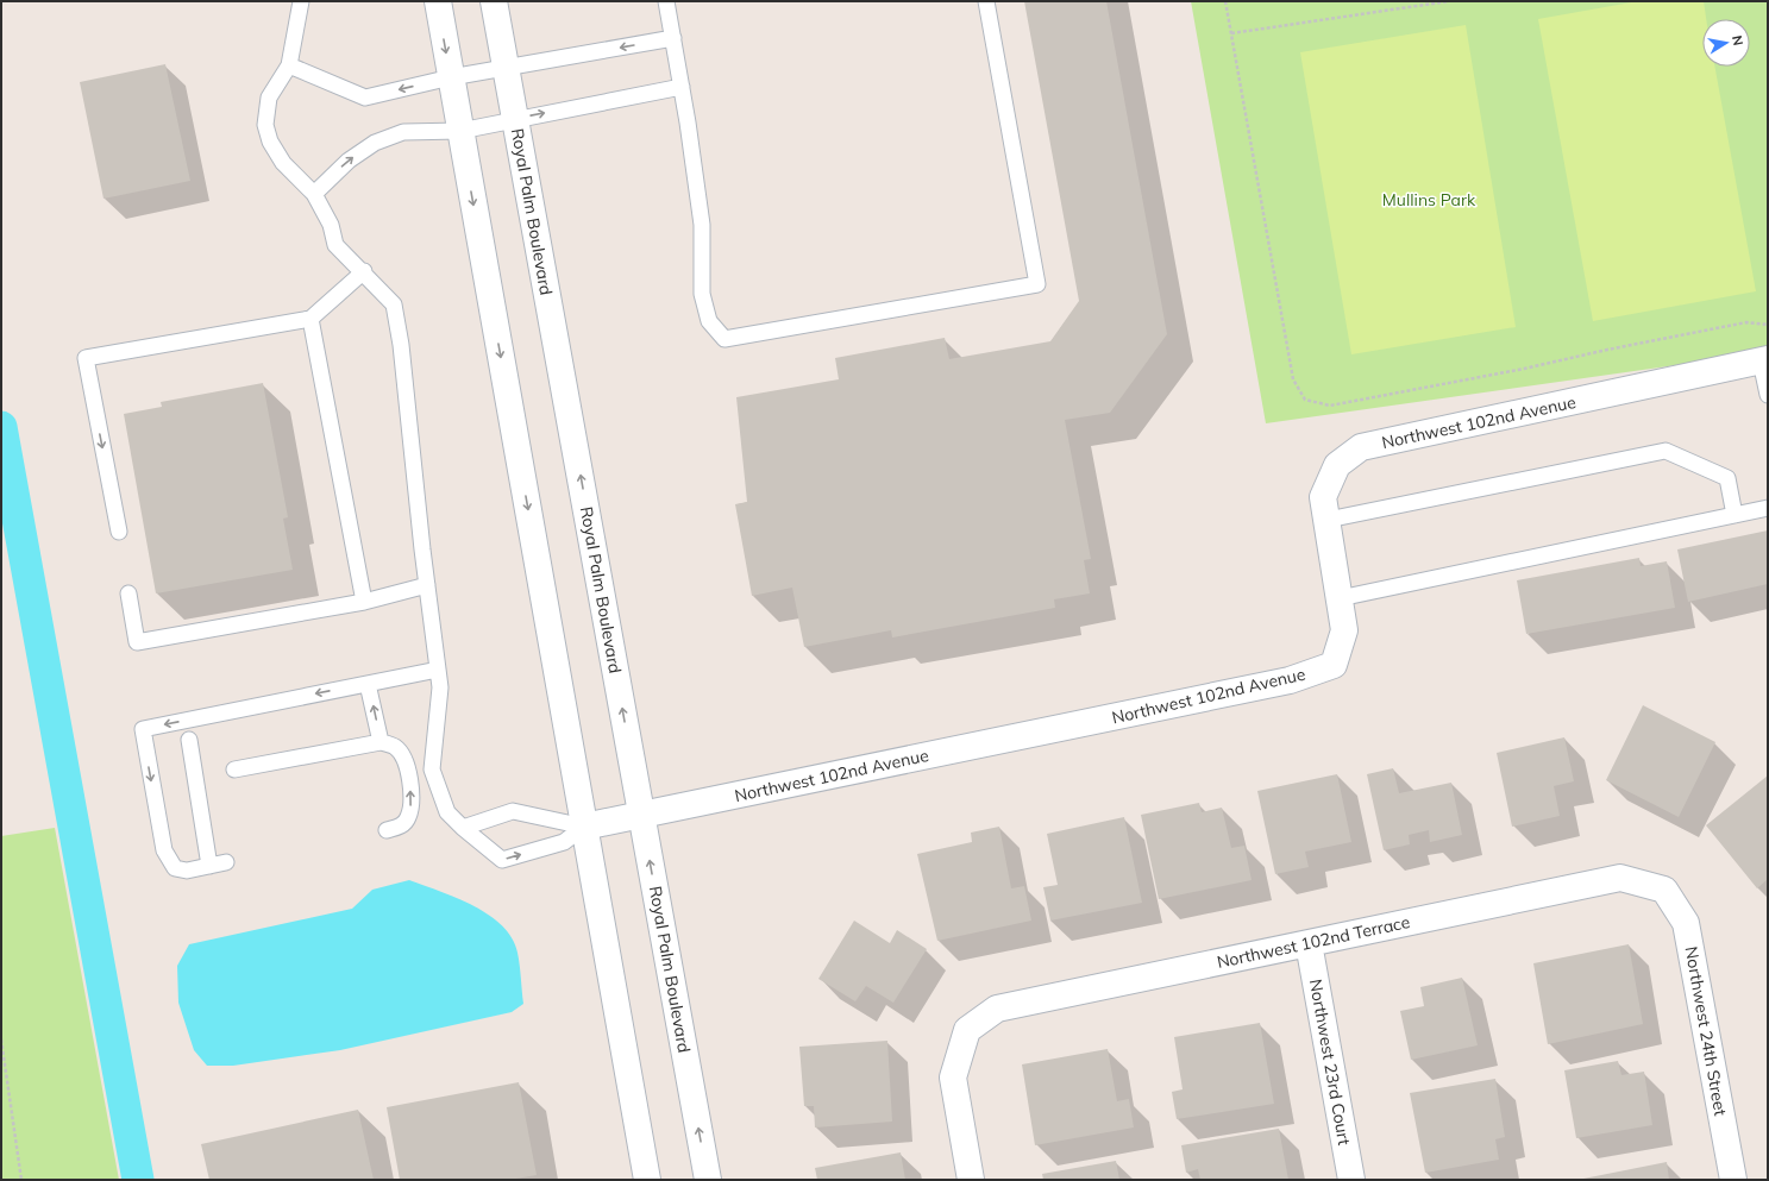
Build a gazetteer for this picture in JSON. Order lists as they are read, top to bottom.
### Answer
{
  "streets": {
    "street": [
      "Royal Palm Boulevard",
      "Northwest 102nd Avenue",
      "Northwest 102nd Terrace",
      "Northwest 24th Street",
      "Northwest 23rd Court"
    ]
  },
  "crossings": [
    ["Royal Palm Boulevard", "Northwest 102nd Avenue"],
    ["Northwest 102nd Terrace", "Northwest 24th Street"],
    ["Northwest 102nd Terrace", "Northwest 23rd Court"]
  ],
  "parks": ["Mullins Park"],
  "north": "right"
}
